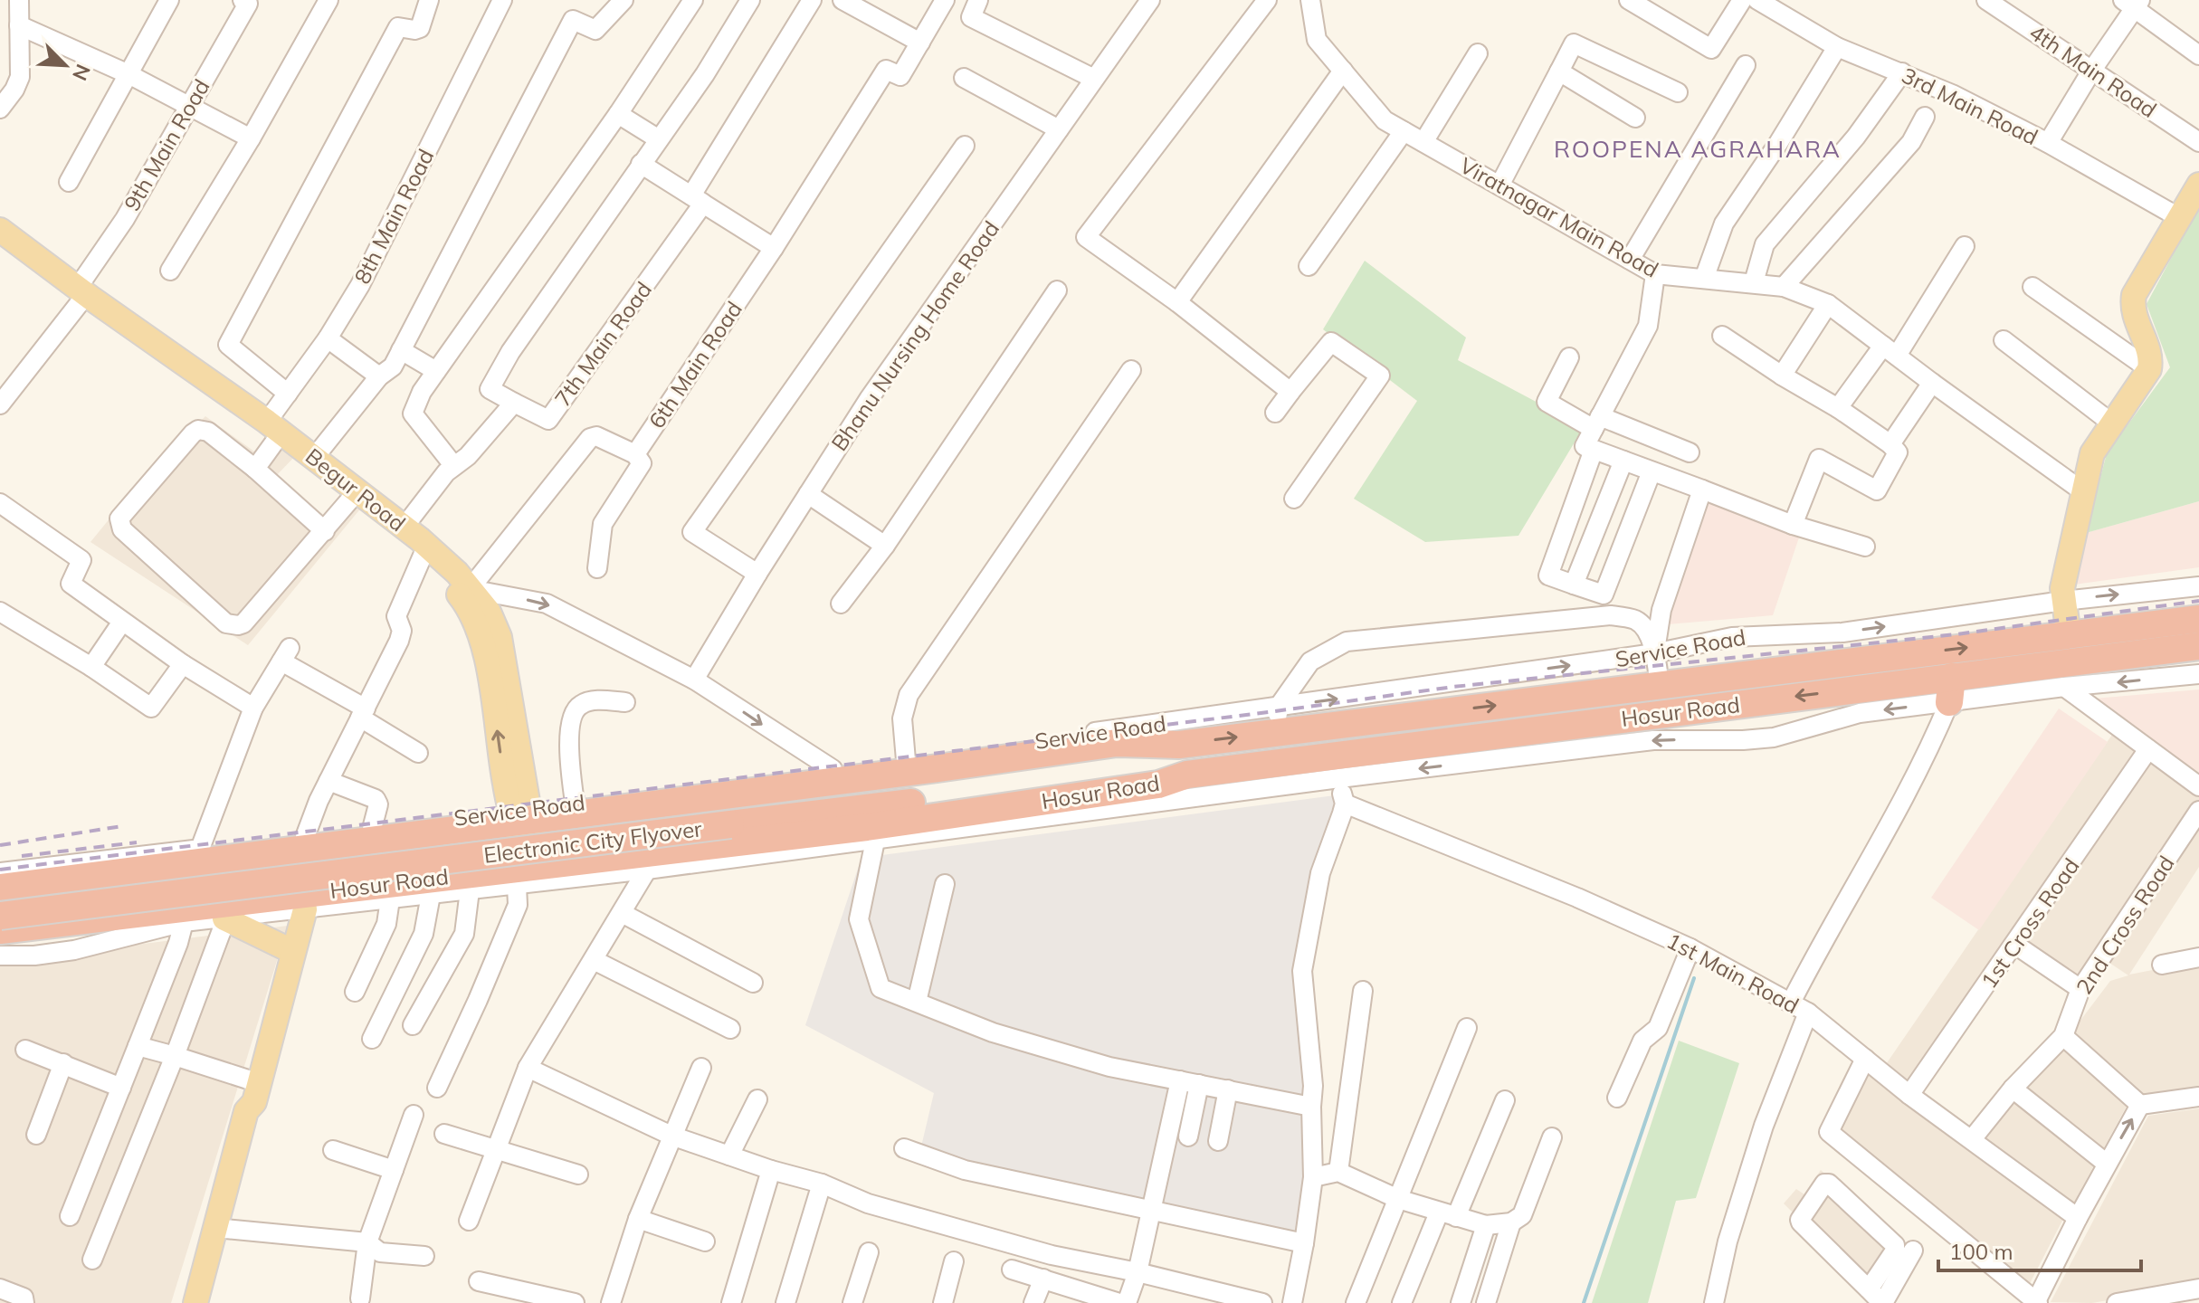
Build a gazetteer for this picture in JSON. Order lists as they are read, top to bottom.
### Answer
{
  "streets": {
    "highway": ["Hosur Road", "Electronic City Flyover"],
    "main road": ["Begur Road"],
    "street": [
      "4th Main Road",
      "3rd Main Road",
      "9th Main Road",
      "8th Main Road",
      "Viratnagar Main Road",
      "Bhanu Nursing Home Road",
      "7th Main Road",
      "6th Main Road",
      "Service Road",
      "1st Cross Road",
      "2nd Cross Road",
      "1st Main Road"
    ]
  },
  "crossings": [
    ["9th Main Road", "Begur Road"],
    ["8th Main Road", "Begur Road"],
    ["Begur Road", "Service Road"],
    ["Begur Road", "Hosur Road"],
    ["Service Road", "Hosur Road"],
    ["Hosur Road", "Electronic City Flyover"],
    ["1st Cross Road", "1st Main Road"],
    ["2nd Cross Road", "1st Main Road"]
  ],
  "districts": ["ROOPENA AGRAHARA"],
  "scale_bar": "100 m",
  "north": "bottom right"
}
